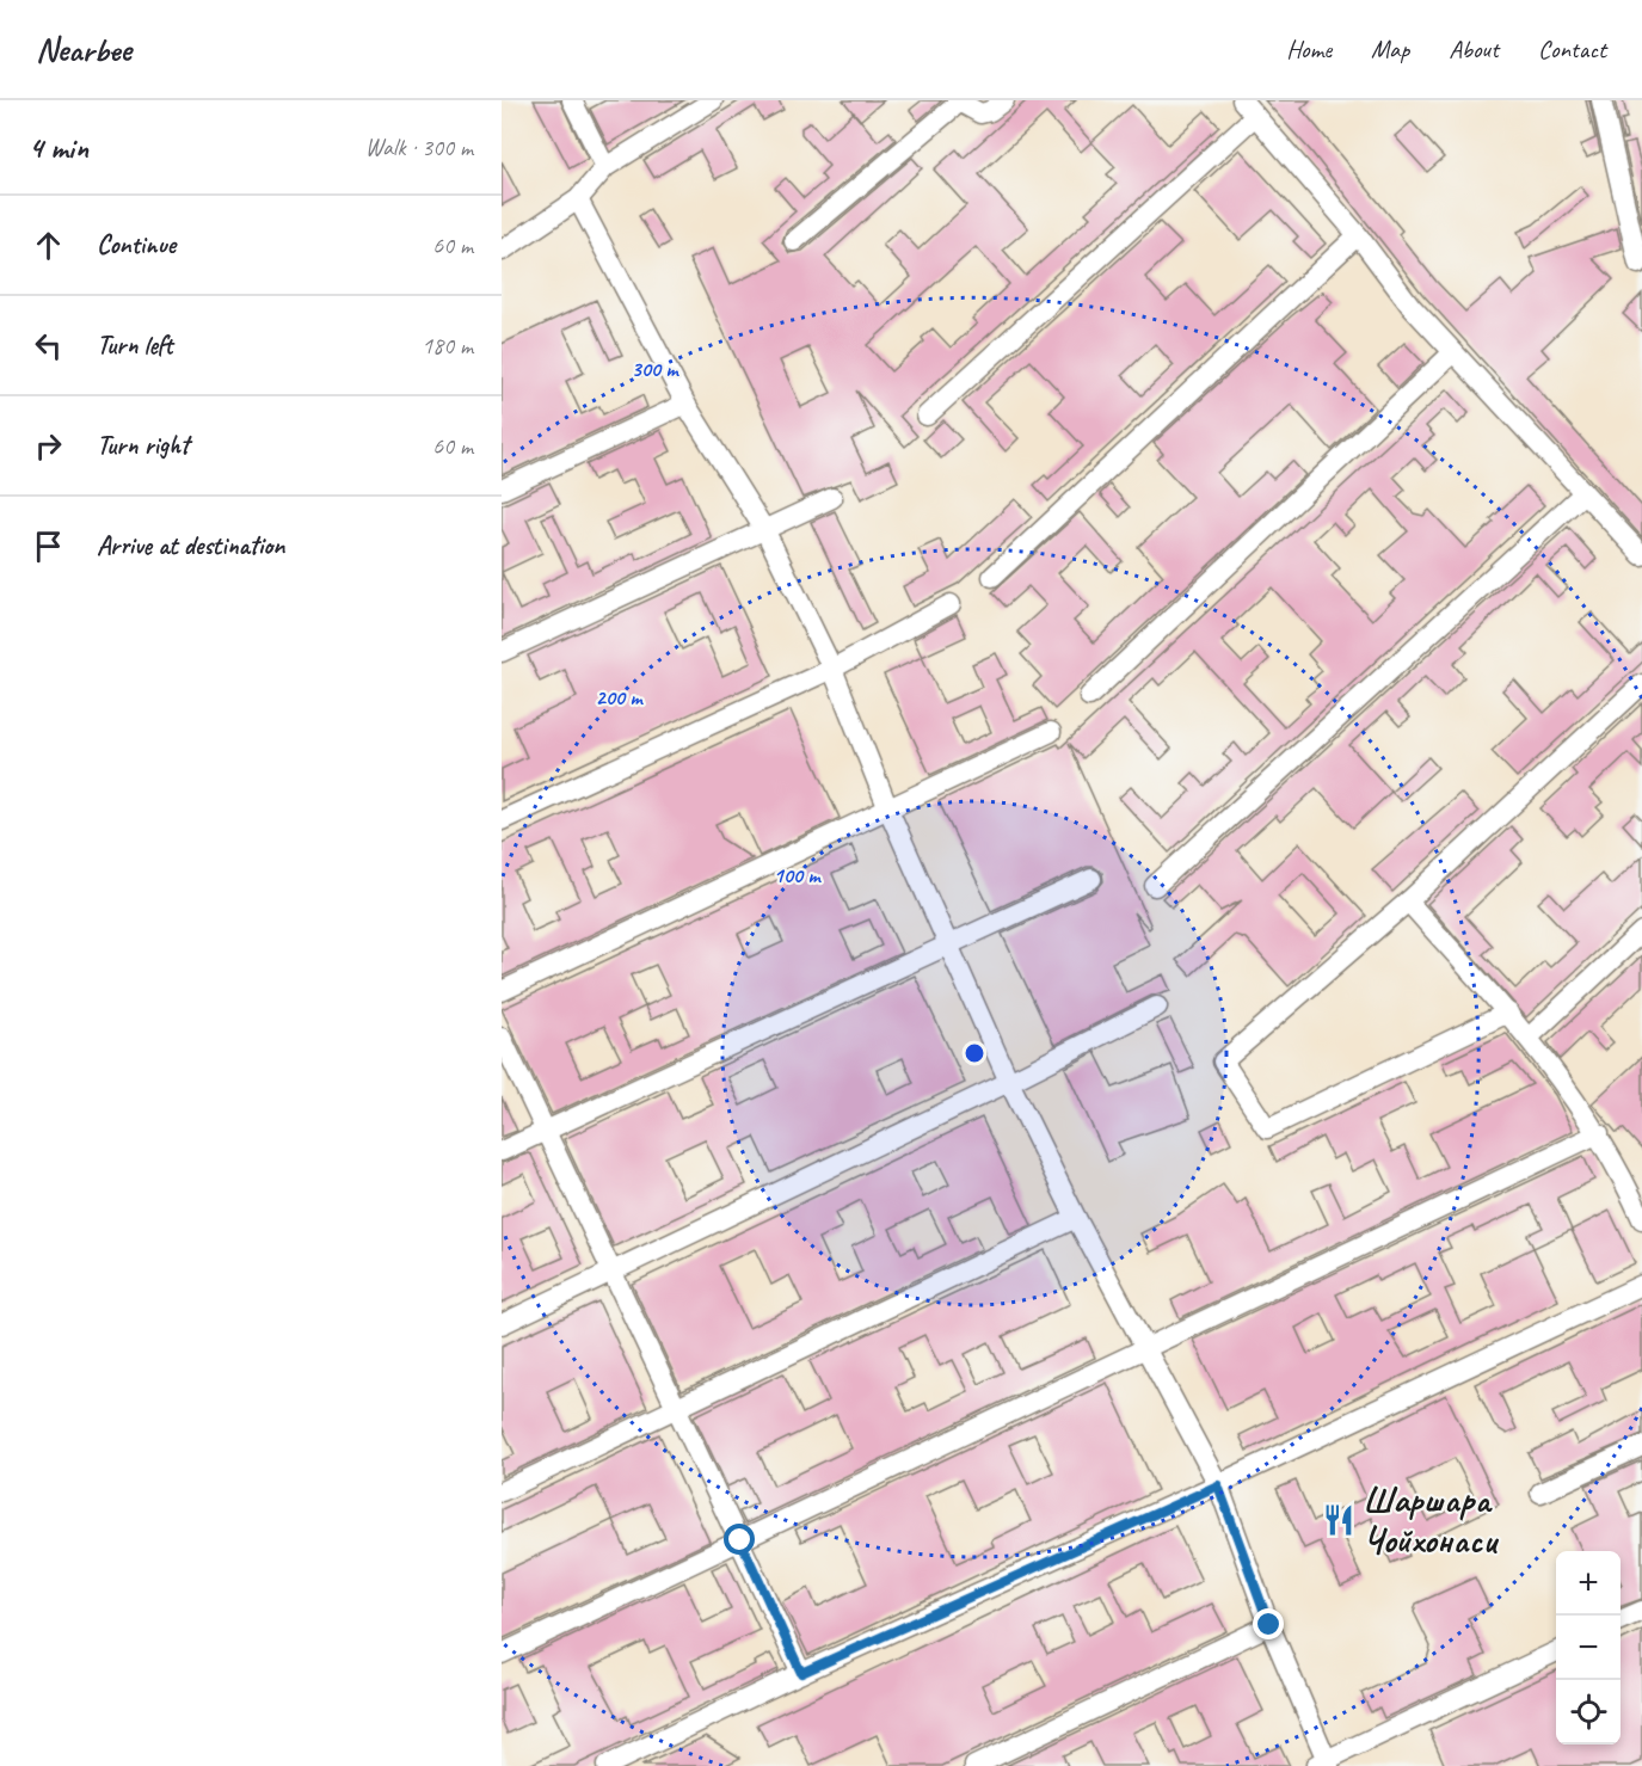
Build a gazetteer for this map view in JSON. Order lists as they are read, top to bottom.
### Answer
{
  "places": {
    "restaurant": ["Шаршара Чойхонаси"]
  },
  "page": {
    "header": "Nearbee",
    "nav": [
      "Home",
      "Map",
      "About",
      "Contact"
    ],
    "heading": ["4 min", "Walk · 300 m"],
    "list": [
      ["Continue", "60 m"],
      ["Turn left", "180 m"],
      ["Turn right", "60 m"],
      "Arrive at destination"
    ],
    "map_buttons": ["+", "−"]
  },
  "rings": ["300 m", "200 m", "100 m"]
}
